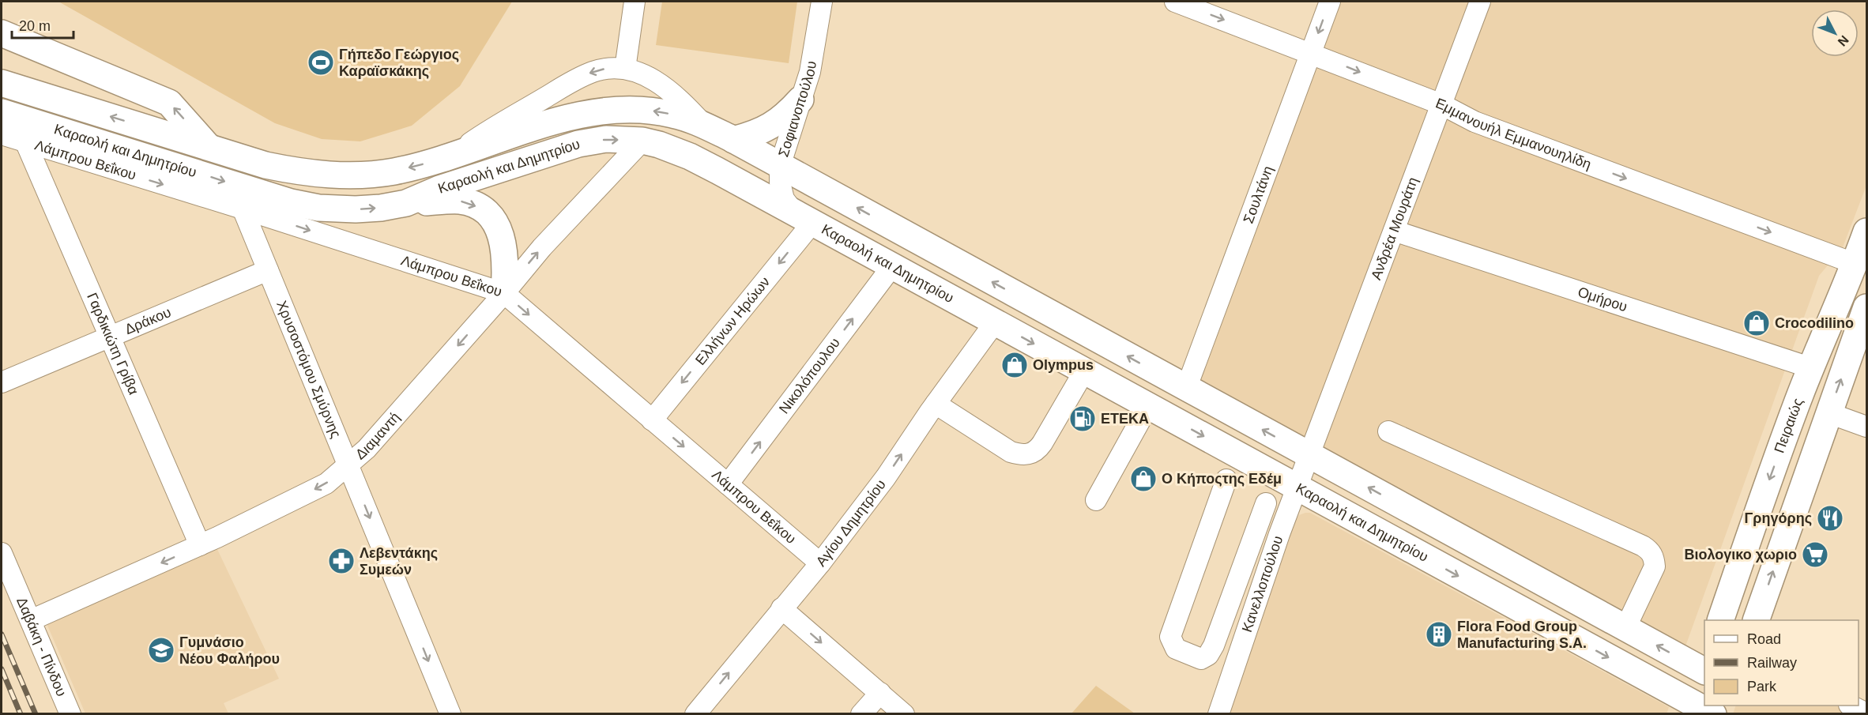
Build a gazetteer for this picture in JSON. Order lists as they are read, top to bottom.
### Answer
{
  "streets": {
    "main road": ["Καραολή και Δημητρίου", "Πειραιώς"],
    "street": [
      "Σοφιανοπούλου",
      "Εμμανουήλ Εμμανουηλίδη",
      "Λάμπρου Βεΐκου",
      "Σουλτάνη",
      "Ανδρέα Μουράτη",
      "Ομήρου",
      "Δράκου",
      "Ελλήνων Ηρώων",
      "Γαρδικιώτη Γρίβα",
      "Χρυσοστόμου Σμύρνης",
      "Νικολόπουλου",
      "Διαμαντή",
      "Αγίου Δημητρίου",
      "Κανελλοπούλου",
      "Δαβάκη - Πίνδου"
    ]
  },
  "crossings": [
    ["Σοφιανοπούλου", "Καραολή και Δημητρίου"],
    ["Σοφιανοπούλου", "Ελλήνων Ηρώων"],
    ["Εμμανουήλ Εμμανουηλίδη", "Σουλτάνη"],
    ["Εμμανουήλ Εμμανουηλίδη", "Ανδρέα Μουράτη"],
    ["Εμμανουήλ Εμμανουηλίδη", "Πειραιώς"],
    ["Καραολή και Δημητρίου", "Σουλτάνη"],
    ["Καραολή και Δημητρίου", "Ανδρέα Μουράτη"],
    ["Καραολή και Δημητρίου", "Ελλήνων Ηρώων"],
    ["Καραολή και Δημητρίου", "Νικολόπουλου"],
    ["Καραολή και Δημητρίου", "Διαμαντή"],
    ["Καραολή και Δημητρίου", "Αγίου Δημητρίου"],
    ["Καραολή και Δημητρίου", "Κανελλοπούλου"],
    ["Λάμπρου Βεΐκου", "Ελλήνων Ηρώων"],
    ["Λάμπρου Βεΐκου", "Γαρδικιώτη Γρίβα"],
    ["Λάμπρου Βεΐκου", "Χρυσοστόμου Σμύρνης"],
    ["Λάμπρου Βεΐκου", "Νικολόπουλου"],
    ["Λάμπρου Βεΐκου", "Διαμαντή"],
    ["Λάμπρου Βεΐκου", "Αγίου Δημητρίου"],
    ["Ανδρέα Μουράτη", "Ομήρου"],
    ["Ανδρέα Μουράτη", "Κανελλοπούλου"],
    ["Ομήρου", "Πειραιώς"],
    ["Δράκου", "Γαρδικιώτη Γρίβα"],
    ["Δράκου", "Χρυσοστόμου Σμύρνης"],
    ["Γαρδικιώτη Γρίβα", "Διαμαντή"],
    ["Χρυσοστόμου Σμύρνης", "Διαμαντή"],
    ["Διαμαντή", "Δαβάκη - Πίνδου"]
  ],
  "one_way": [
    "Εμμανουήλ Εμμανουηλίδη",
    "Λάμπρου Βεΐκου",
    "Ελλήνων Ηρώων",
    "Χρυσοστόμου Σμύρνης",
    "Νικολόπουλου",
    "Αγίου Δημητρίου"
  ],
  "places": {
    "sports": ["Γήπεδο Γεώργιος Καραϊσκάκης"],
    "shop": ["Crocodilino", "Olympus", "Ο Κήποςτης Εδέμ"],
    "fuel station": ["ΕΤΕΚΑ"],
    "restaurant": ["Γρηγόρης"],
    "supermarket": ["Βιολογικο χωριο"],
    "pharmacy": ["Λεβεντάκης Συμεών"],
    "building": ["Flora Food Group Manufacturing S.A."],
    "school or university": ["Γυμνάσιο Νέου Φαλήρου"]
  },
  "legend": ["Road", "Railway", "Park"],
  "scale_bar": "20 m",
  "north": "bottom right"
}
